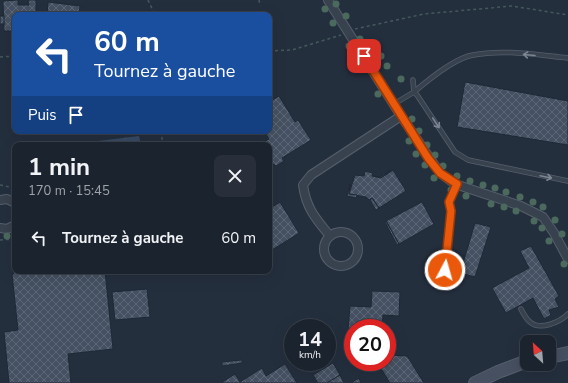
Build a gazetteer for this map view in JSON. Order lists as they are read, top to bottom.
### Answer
{
  "north": "top left",
  "page": {
    "turn": ["60 m", "Tournez à gauche"],
    "then": "Puis",
    "heading": ["1 min", "170 m · 15:45"],
    "list": [
      {
        "name": "Tournez à gauche",
        "value": "60 m"
      }
    ],
    "speed": "14 km/h",
    "limit": "20"
  }
}
